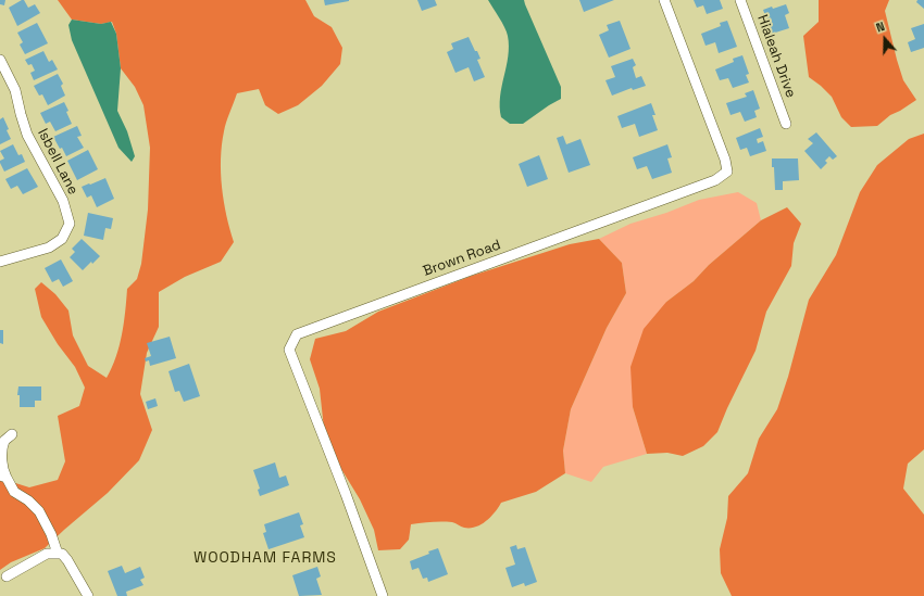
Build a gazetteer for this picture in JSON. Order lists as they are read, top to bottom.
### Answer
{
  "streets": {
    "street": ["Hialeah Drive", "Isbell Lane", "Brown Road"]
  },
  "districts": ["WOODHAM FARMS"],
  "north": "top"
}
